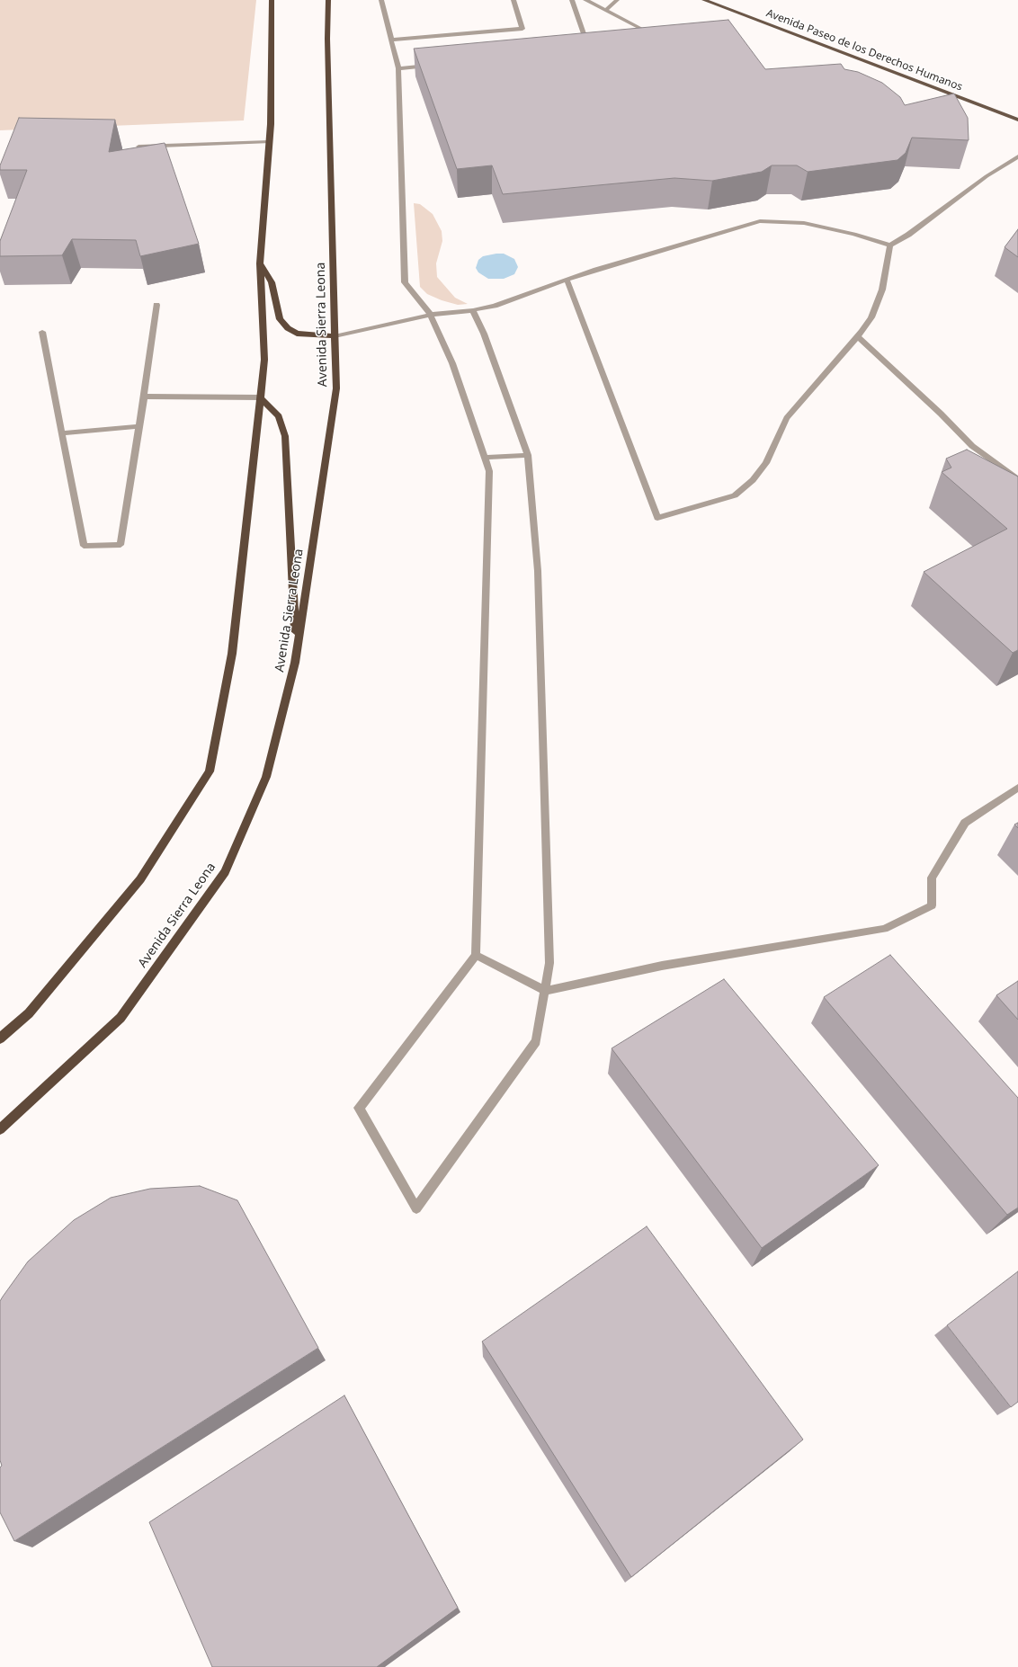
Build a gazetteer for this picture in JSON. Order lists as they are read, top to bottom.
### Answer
{
  "streets": {
    "highway": ["Avenida Sierra Leona"],
    "main road": ["Avenida Paseo de los Derechos Humanos"]
  }
}
